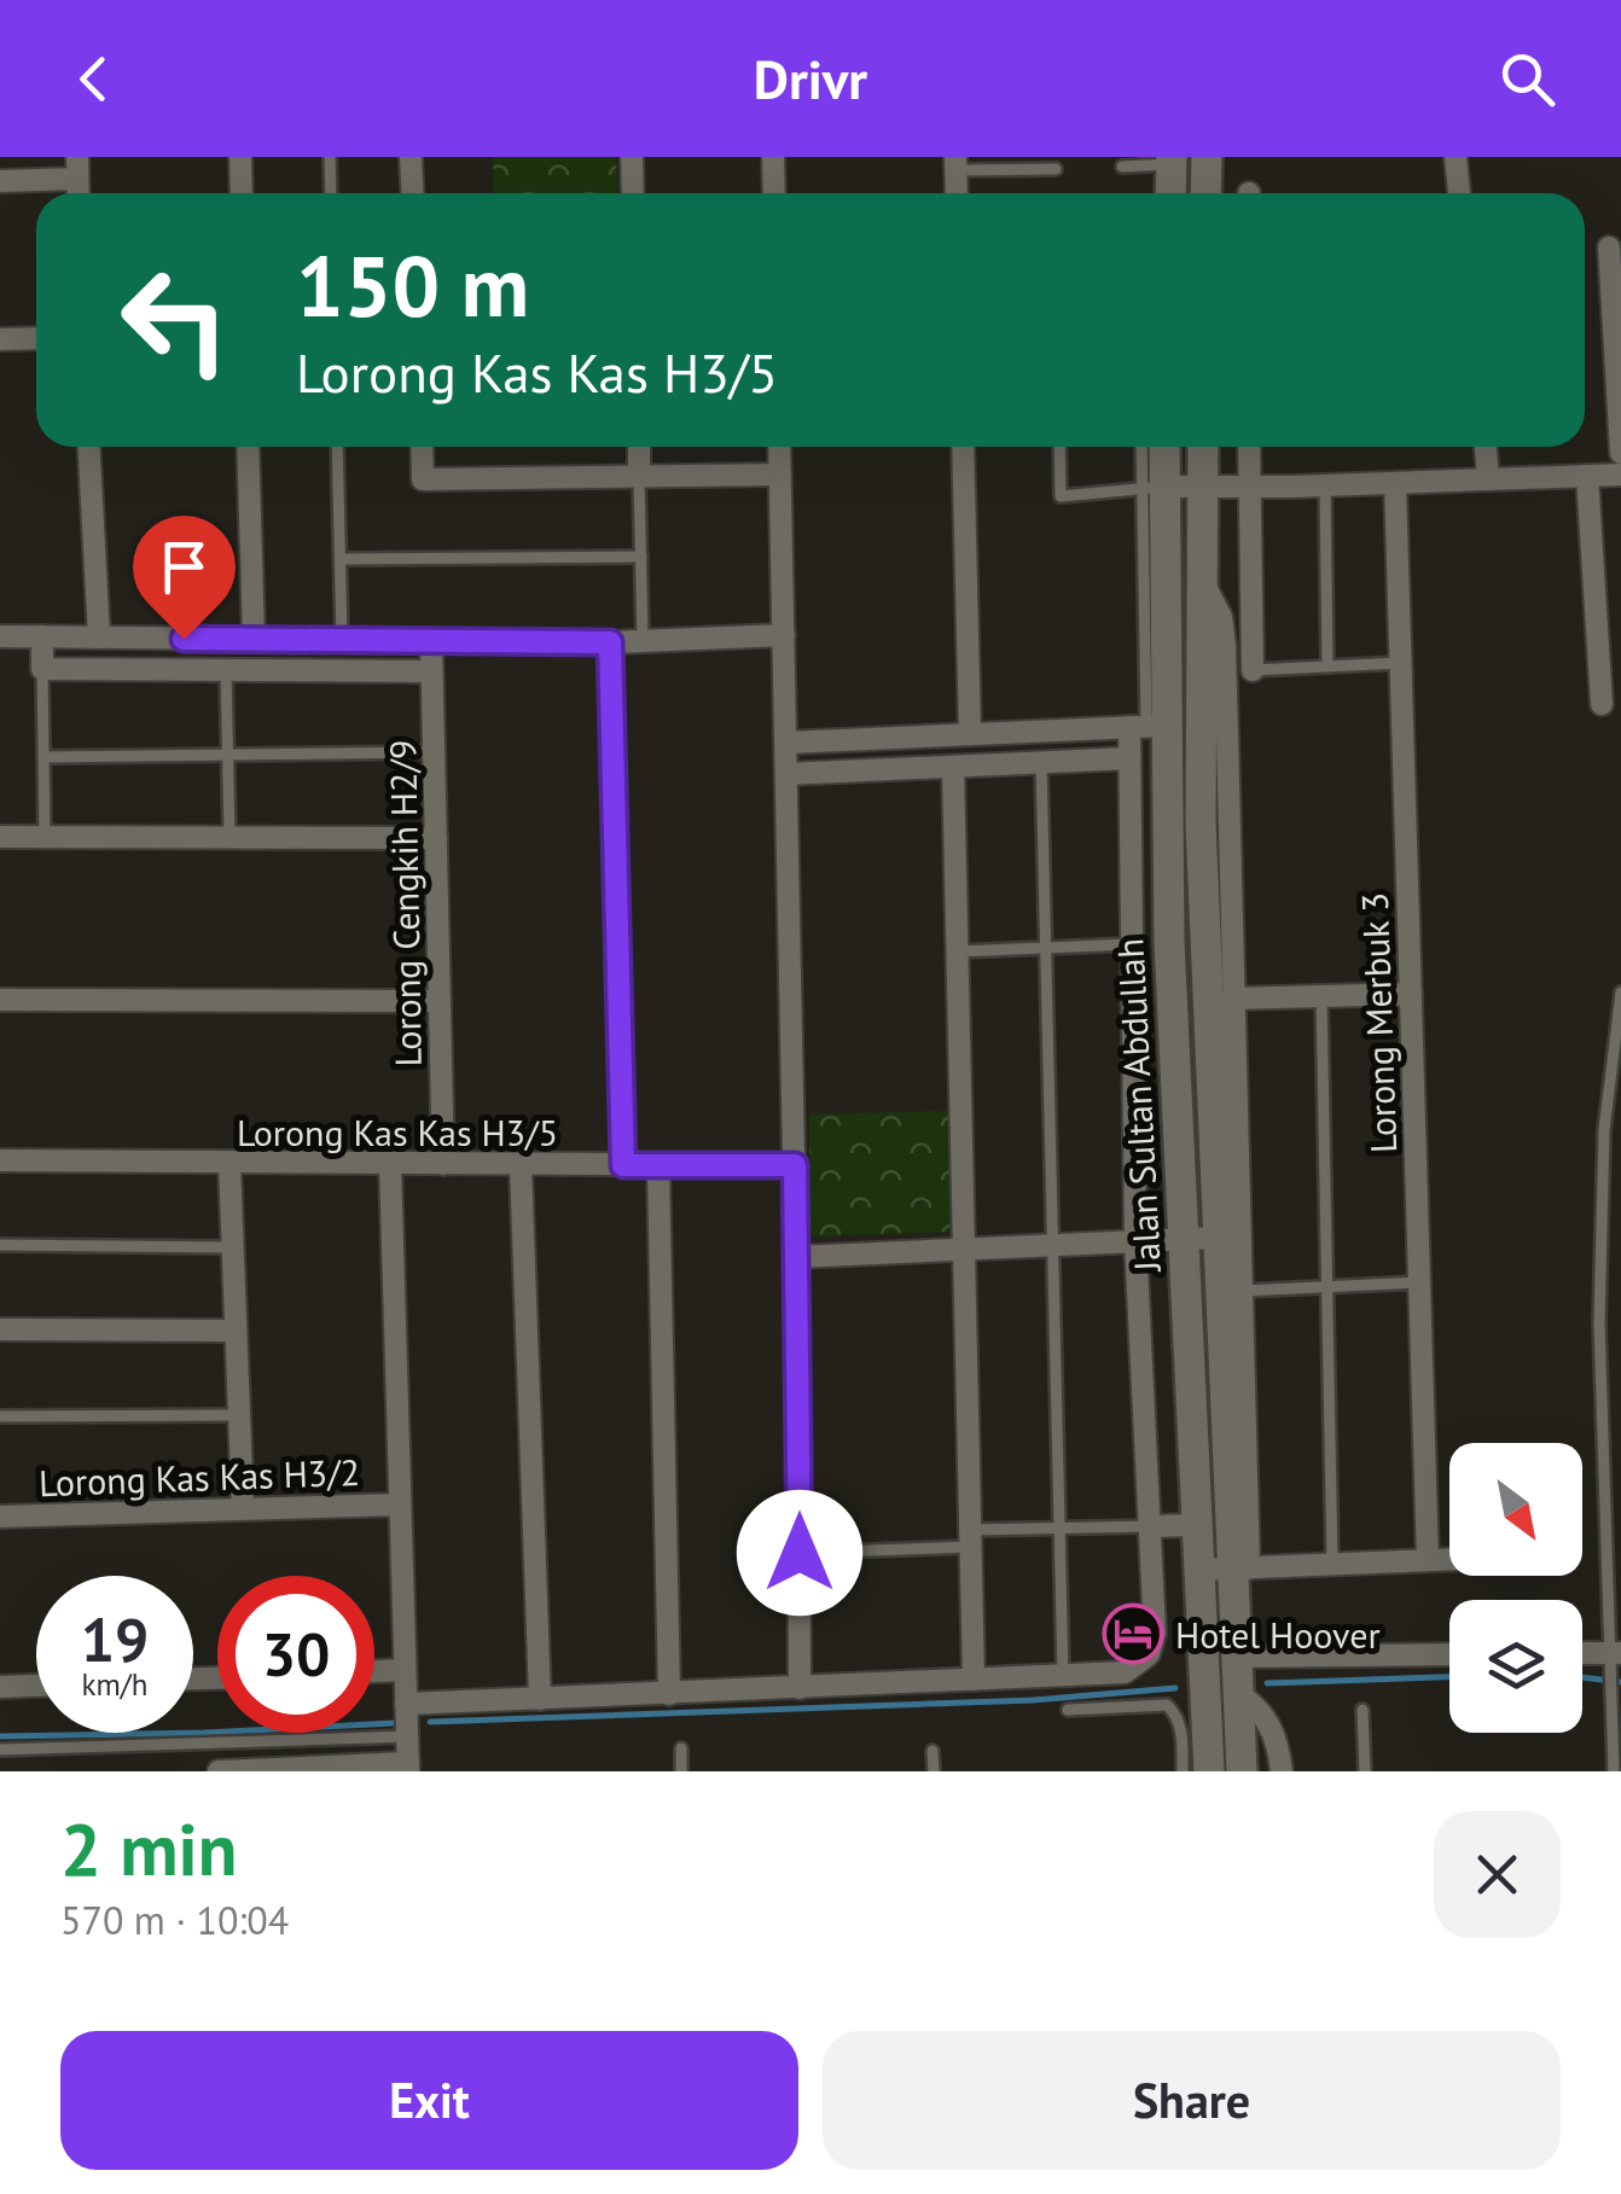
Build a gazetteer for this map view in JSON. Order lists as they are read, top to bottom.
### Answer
{
  "streets": {
    "main road": ["Jalan Sultan Abdullah"],
    "street": [
      "Lorong Cengkih H2/9",
      "Lorong Merbuk 3",
      "Lorong Kas Kas H3/5",
      "Lorong Kas Kas H3/2"
    ]
  },
  "crossings": [
    ["Lorong Cengkih H2/9", "Lorong Kas Kas H3/5"]
  ],
  "places": {
    "hotel": ["Hotel Hoover"]
  },
  "north": "bottom right",
  "page": {
    "header": "Drivr",
    "turn": ["150 m", "Lorong Kas Kas H3/5"],
    "speed": "19 km/h",
    "limit": "30",
    "heading": ["2 min", "570 m · 10:04"],
    "buttons": ["Exit", "Share"]
  }
}
